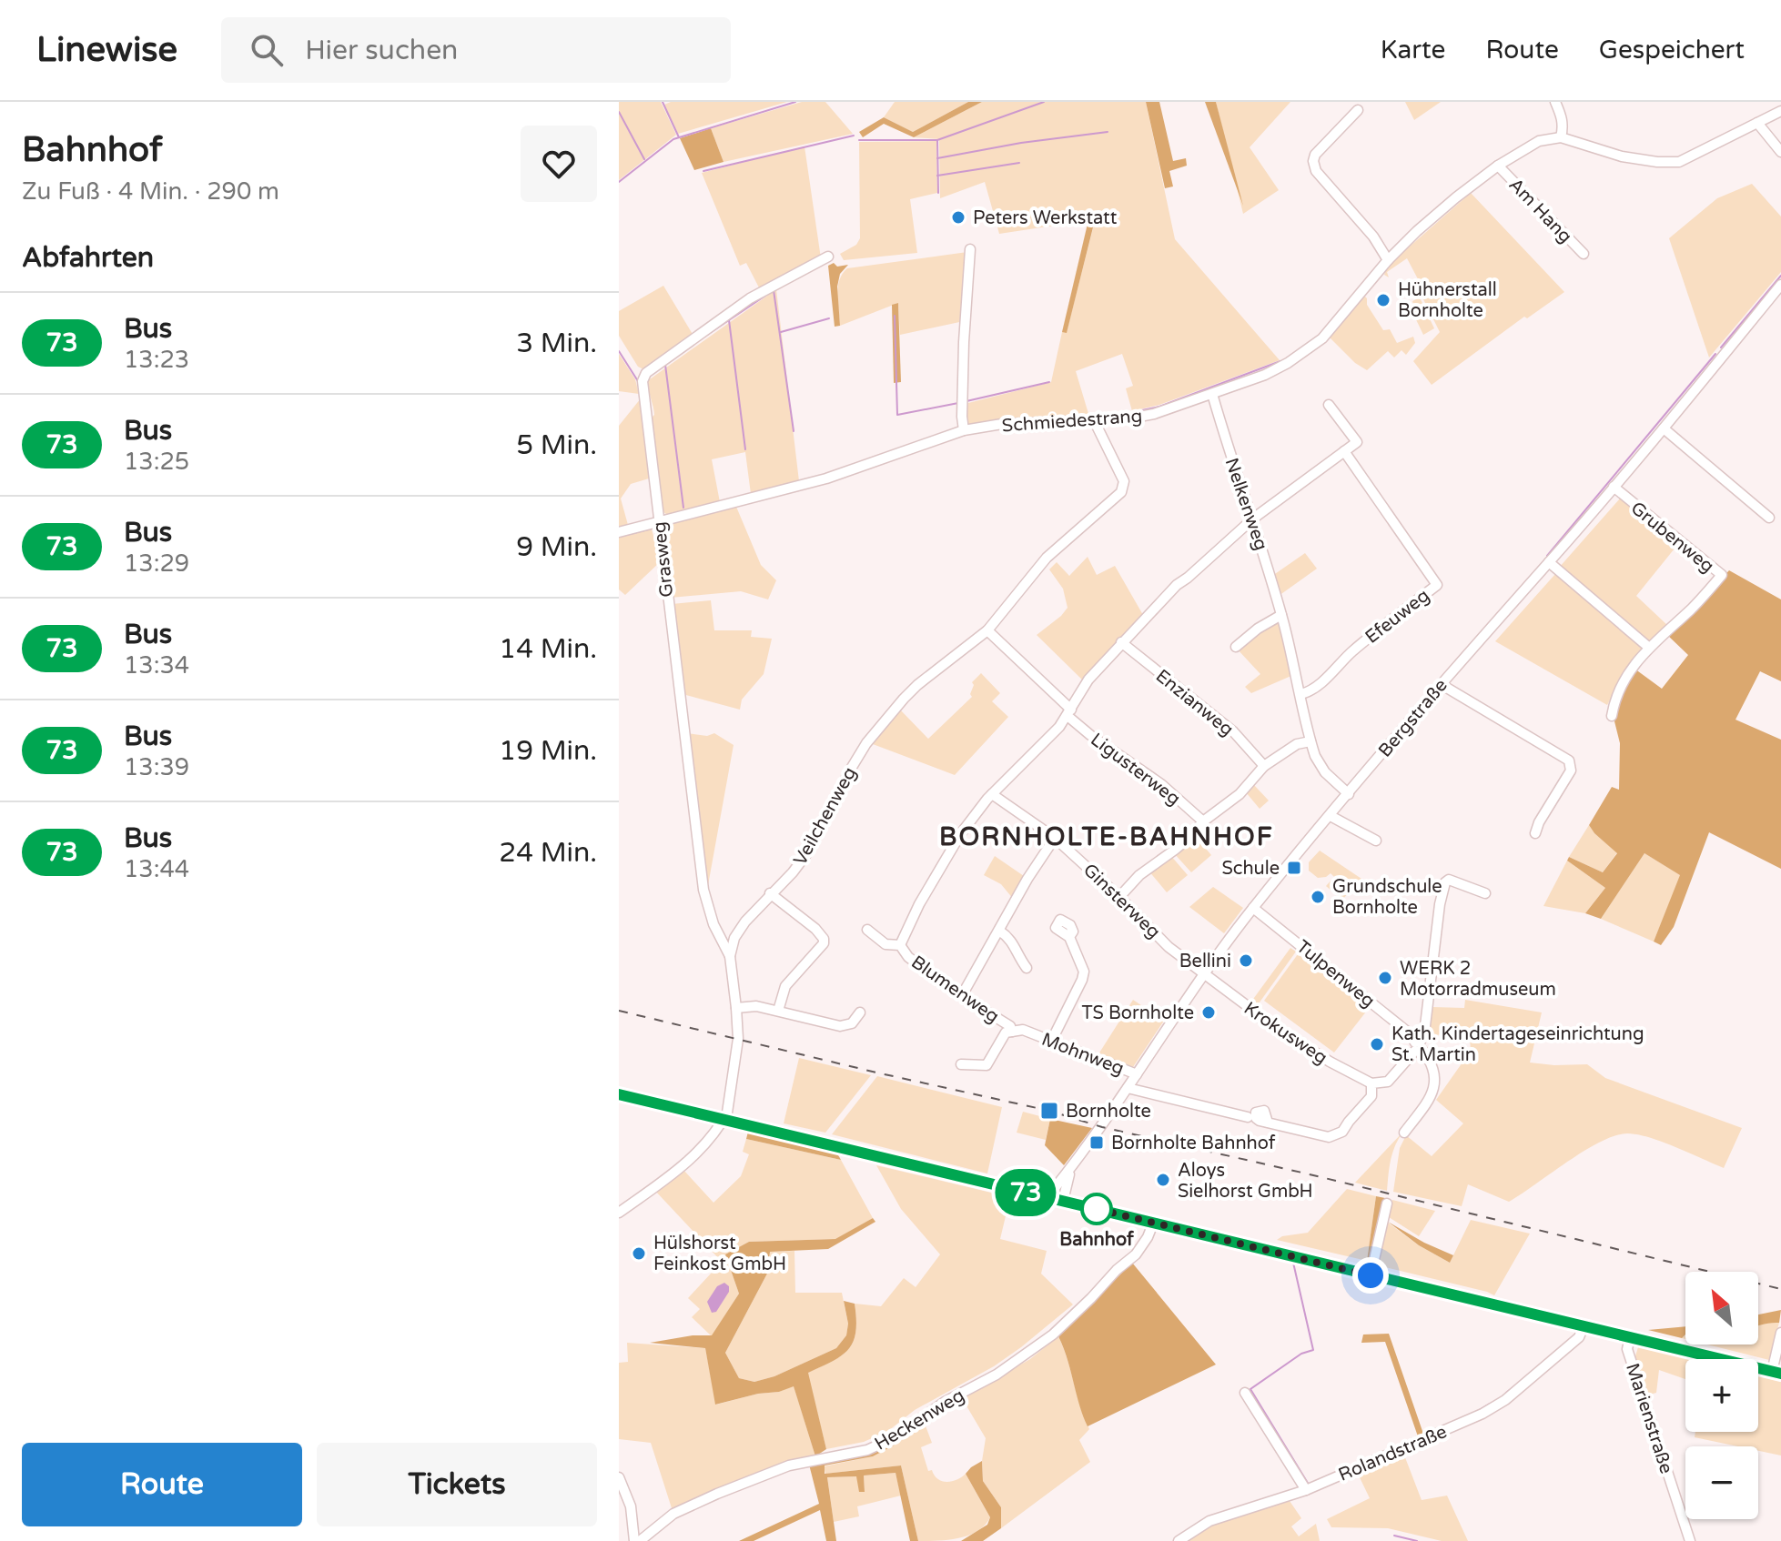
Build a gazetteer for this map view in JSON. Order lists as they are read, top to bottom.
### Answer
{
  "streets": {
    "street": [
      "Am Hang",
      "Schmiedestrang",
      "Nelkenweg",
      "Grubenweg",
      "Grasweg",
      "Efeuweg",
      "Enzianweg",
      "Bergstraße",
      "Ligusterweg",
      "Veilchenweg",
      "Ginsterweg",
      "Tulpenweg",
      "Blumenweg",
      "Krokusweg",
      "Mohnweg",
      "Marienstraße",
      "Heckenweg",
      "Rolandstraße"
    ]
  },
  "crossings": [
    ["Am Hang", "Schmiedestrang"],
    ["Schmiedestrang", "Nelkenweg"],
    ["Schmiedestrang", "Grasweg"],
    ["Schmiedestrang", "Veilchenweg"],
    ["Nelkenweg", "Efeuweg"],
    ["Nelkenweg", "Bergstraße"],
    ["Grubenweg", "Bergstraße"],
    ["Grasweg", "Veilchenweg"],
    ["Bergstraße", "Ginsterweg"],
    ["Bergstraße", "Tulpenweg"],
    ["Bergstraße", "Krokusweg"],
    ["Bergstraße", "Mohnweg"],
    ["Ginsterweg", "Blumenweg"],
    ["Ginsterweg", "Krokusweg"],
    ["Blumenweg", "Mohnweg"]
  ],
  "districts": ["BORNHOLTE-BAHNHOF"],
  "places": {
    "other": [
      "Peters Werkstatt",
      "Hühnerstall Bornholte",
      "Grundschule Bornholte",
      "Bellini",
      "WERK 2 Motorradmuseum",
      "TS Bornholte",
      "Kath. Kindertageseinrichtung St. Martin",
      "Aloys Sielhorst GmbH",
      "Bahnhof",
      "Hülshorst Feinkost GmbH"
    ],
    "transit": ["Schule", "Bornholte", "Bornholte Bahnhof"]
  },
  "lines": ["bus line 73"],
  "north": "top left",
  "page": {
    "header": "Linewise",
    "search": "Hier suchen",
    "nav": ["Karte", "Route", "Gespeichert"],
    "heading": [
      ["Bahnhof", "Zu Fuß · 4 Min. · 290 m"],
      "Abfahrten"
    ],
    "on_map": "73",
    "list": [
      {
        "mark": "73",
        "name": "Bus",
        "note": "13:23",
        "value": "3 Min."
      },
      {
        "mark": "73",
        "name": "Bus",
        "note": "13:25",
        "value": "5 Min."
      },
      {
        "mark": "73",
        "name": "Bus",
        "note": "13:29",
        "value": "9 Min."
      },
      {
        "mark": "73",
        "name": "Bus",
        "note": "13:34",
        "value": "14 Min."
      },
      {
        "mark": "73",
        "name": "Bus",
        "note": "13:39",
        "value": "19 Min."
      },
      {
        "mark": "73",
        "name": "Bus",
        "note": "13:44",
        "value": "24 Min."
      }
    ],
    "map_buttons": ["+", "−"],
    "buttons": ["Route", "Tickets"]
  }
}
